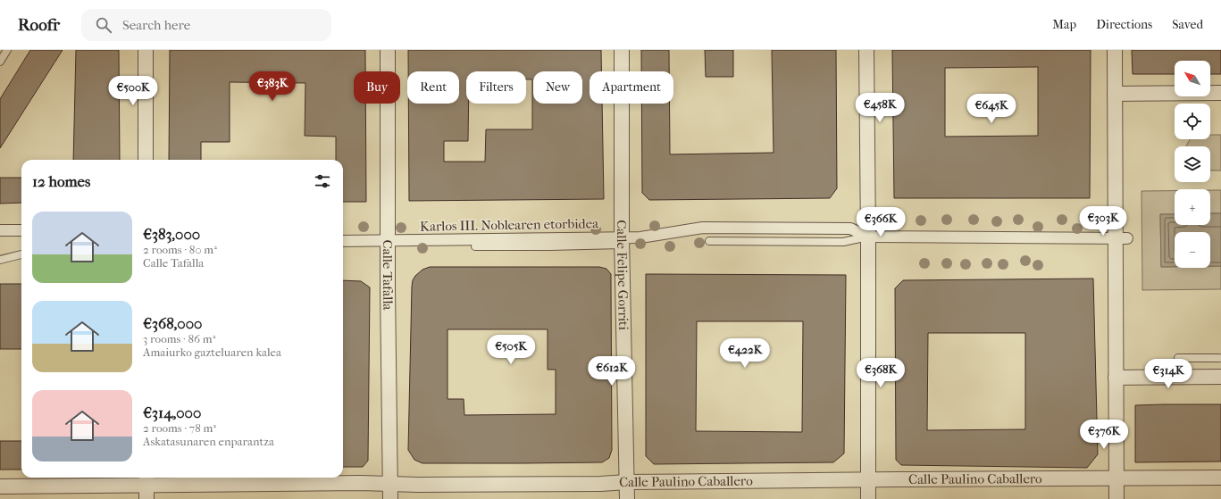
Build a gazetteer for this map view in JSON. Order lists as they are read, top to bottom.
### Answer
{
  "streets": {
    "street": [
      "Karlos III. Noblearen etorbidea",
      "Calle Tafalla",
      "Calle Felipe Gorriti",
      "Calle Paulino Caballero"
    ]
  },
  "crossings": [
    ["Karlos III. Noblearen etorbidea", "Calle Tafalla"],
    ["Karlos III. Noblearen etorbidea", "Calle Felipe Gorriti"],
    ["Calle Tafalla", "Calle Paulino Caballero"],
    ["Calle Felipe Gorriti", "Calle Paulino Caballero"]
  ],
  "north": "top left",
  "page": {
    "header": "Roofr",
    "search": "Search here",
    "nav": ["Map", "Directions", "Saved"],
    "map_buttons": ["+", "−"],
    "price": [
      "€383K",
      "€500K",
      "€458K",
      "€645K",
      "€303K",
      "€366K",
      "€505K",
      "€422K",
      "€612K",
      "€368K",
      "€314K",
      "€376K"
    ],
    "chip": [
      "Buy",
      "Rent",
      "Filters",
      "New",
      "Apartment"
    ],
    "heading": "12 homes",
    "list": [
      {
        "name": "€383,000",
        "note": "2 rooms · 80 m² · Calle Tafalla"
      },
      {
        "name": "€368,000",
        "note": "3 rooms · 86 m² · Amaiurko gazteluaren kalea"
      },
      {
        "name": "€314,000",
        "note": "2 rooms · 78 m² · Askatasunaren enparantza"
      }
    ]
  }
}
